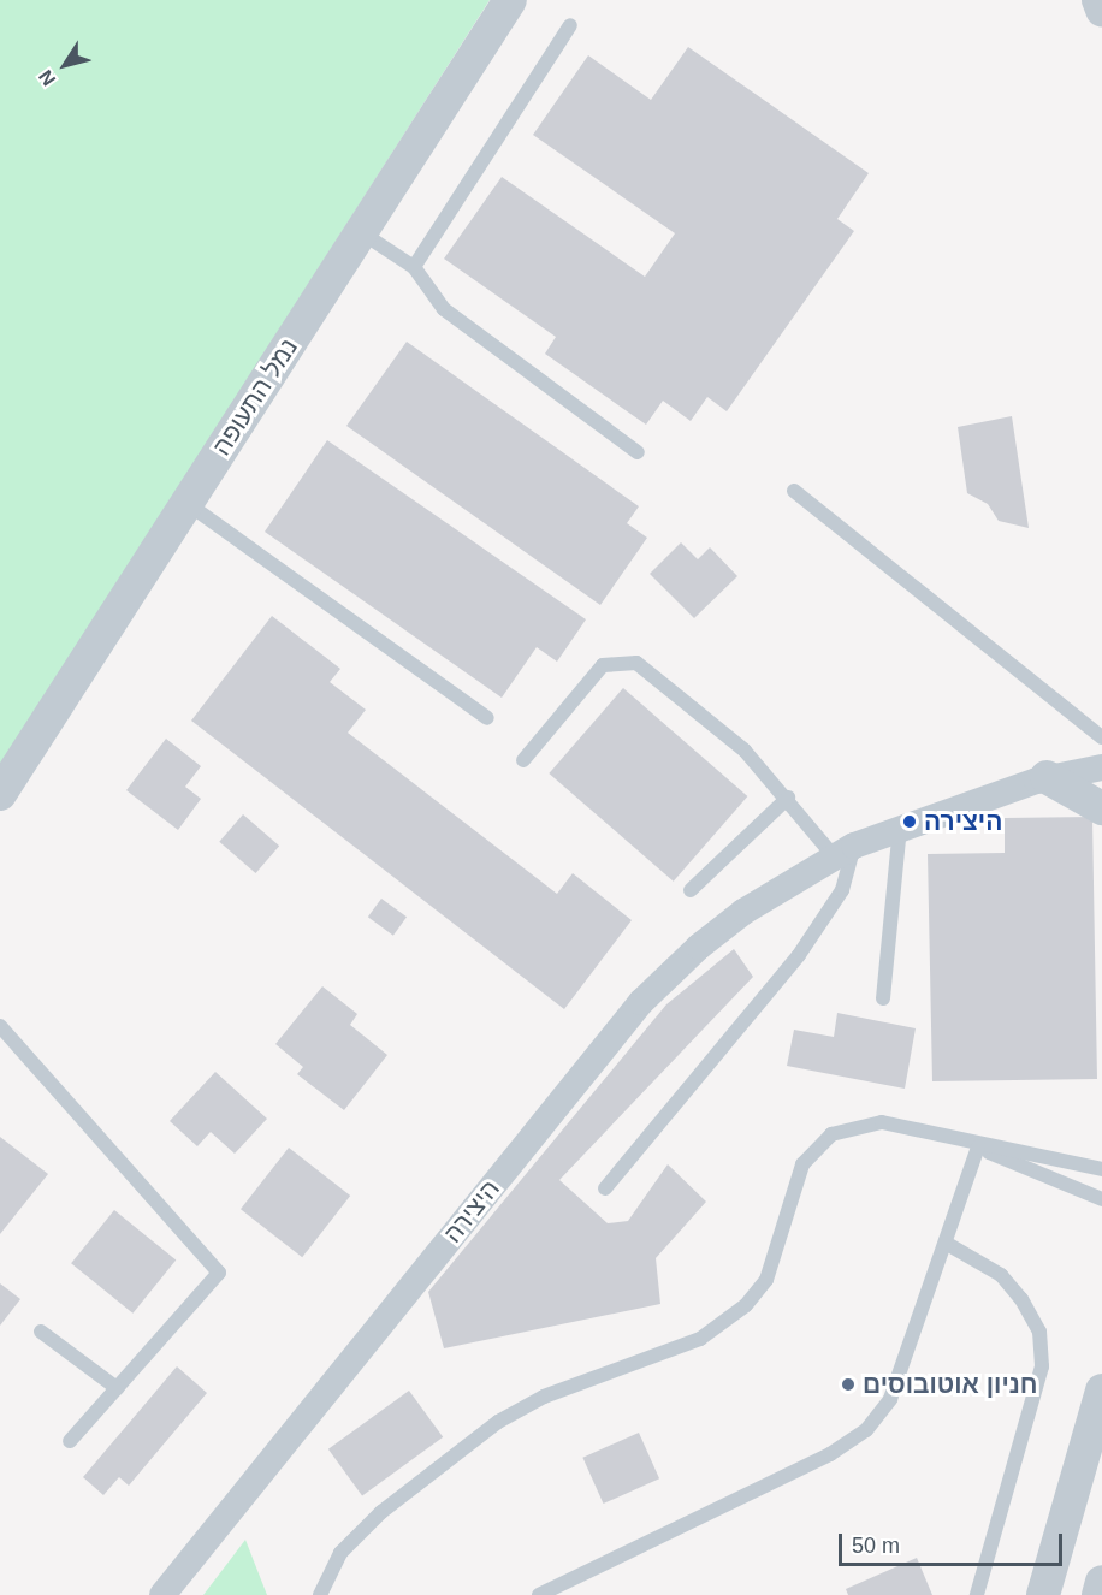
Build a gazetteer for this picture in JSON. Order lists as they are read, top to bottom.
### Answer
{
  "streets": {
    "street": ["נמל התעופה", "היצירה"]
  },
  "places": ["היצירה", "חניון אוטובוסים"],
  "scale_bar": "50 m",
  "north": "bottom left"
}
